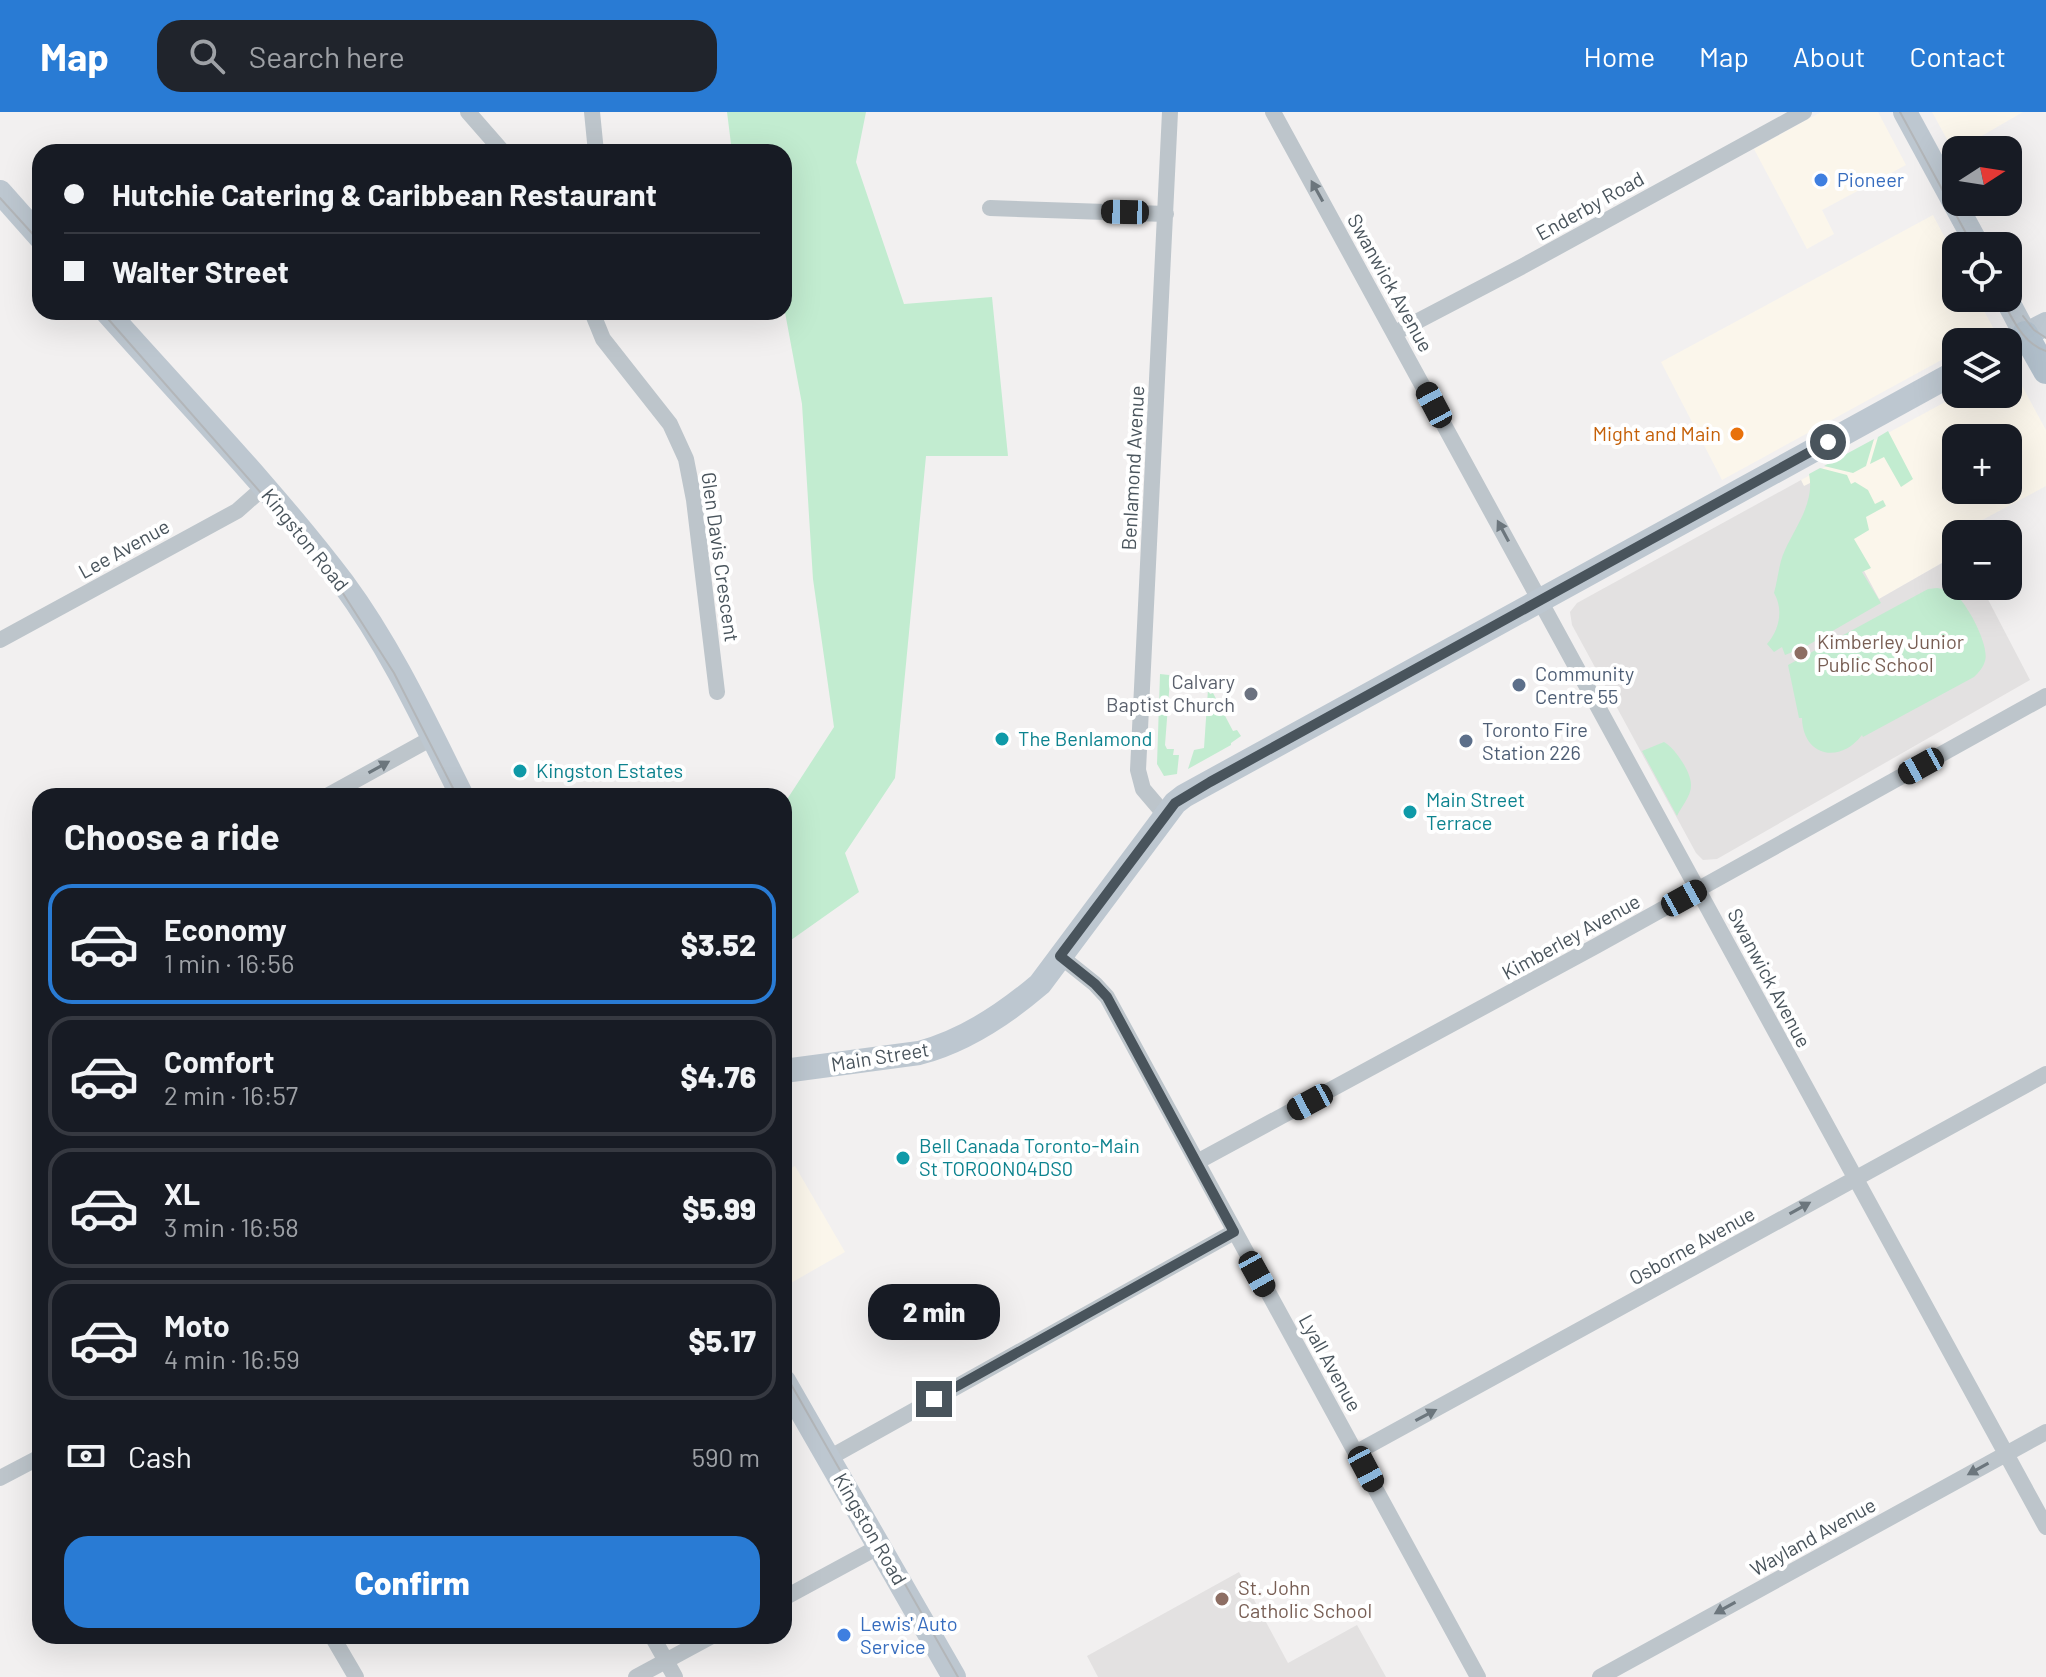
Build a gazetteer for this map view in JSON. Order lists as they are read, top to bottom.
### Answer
{
  "streets": {
    "street": [
      "Enderby Road",
      "Swanwick Avenue",
      "Benlamond Avenue",
      "Kingston Road",
      "Lee Avenue",
      "Glen Davis Crescent",
      "Kimberley Avenue",
      "Main Street",
      "Osborne Avenue",
      "Lyall Avenue",
      "Wayland Avenue"
    ]
  },
  "crossings": [
    ["Enderby Road", "Swanwick Avenue"],
    ["Swanwick Avenue", "Kimberley Avenue"],
    ["Swanwick Avenue", "Main Street"],
    ["Swanwick Avenue", "Osborne Avenue"],
    ["Swanwick Avenue", "Wayland Avenue"],
    ["Benlamond Avenue", "Main Street"],
    ["Kingston Road", "Lee Avenue"],
    ["Kimberley Avenue", "Lyall Avenue"],
    ["Main Street", "Lyall Avenue"],
    ["Osborne Avenue", "Lyall Avenue"]
  ],
  "one_way": ["Osborne Avenue", "Wayland Avenue"],
  "places": [
    "Pioneer",
    "Might and Main",
    "Kimberley Junior Public School",
    "Community Centre 55",
    "Calvary Baptist Church",
    "The Benlamond",
    "Toronto Fire Station 226",
    "Kingston Estates",
    "Main Street Terrace",
    "Bell Canada Toronto-Main St TOROON04DS0",
    "St. John Catholic School",
    "Lewis' Auto Service"
  ],
  "north": "right",
  "page": {
    "header": "Map",
    "search": "Search here",
    "nav": [
      "Home",
      "Map",
      "About",
      "Contact"
    ],
    "map_buttons": ["+", "−"],
    "banner": ["Hutchie Catering & Caribbean Restaurant", "Walter Street"],
    "heading": "Choose a ride",
    "list": [
      {
        "name": "Economy",
        "note": "1 min · 16:56",
        "value": "$3.52"
      },
      {
        "name": "Comfort",
        "note": "2 min · 16:57",
        "value": "$4.76"
      },
      {
        "name": "XL",
        "note": "3 min · 16:58",
        "value": "$5.99"
      },
      {
        "name": "Moto",
        "note": "4 min · 16:59",
        "value": "$5.17"
      }
    ],
    "bubble": "2 min",
    "pay": ["Cash", "590 m"],
    "buttons": "Confirm"
  }
}
